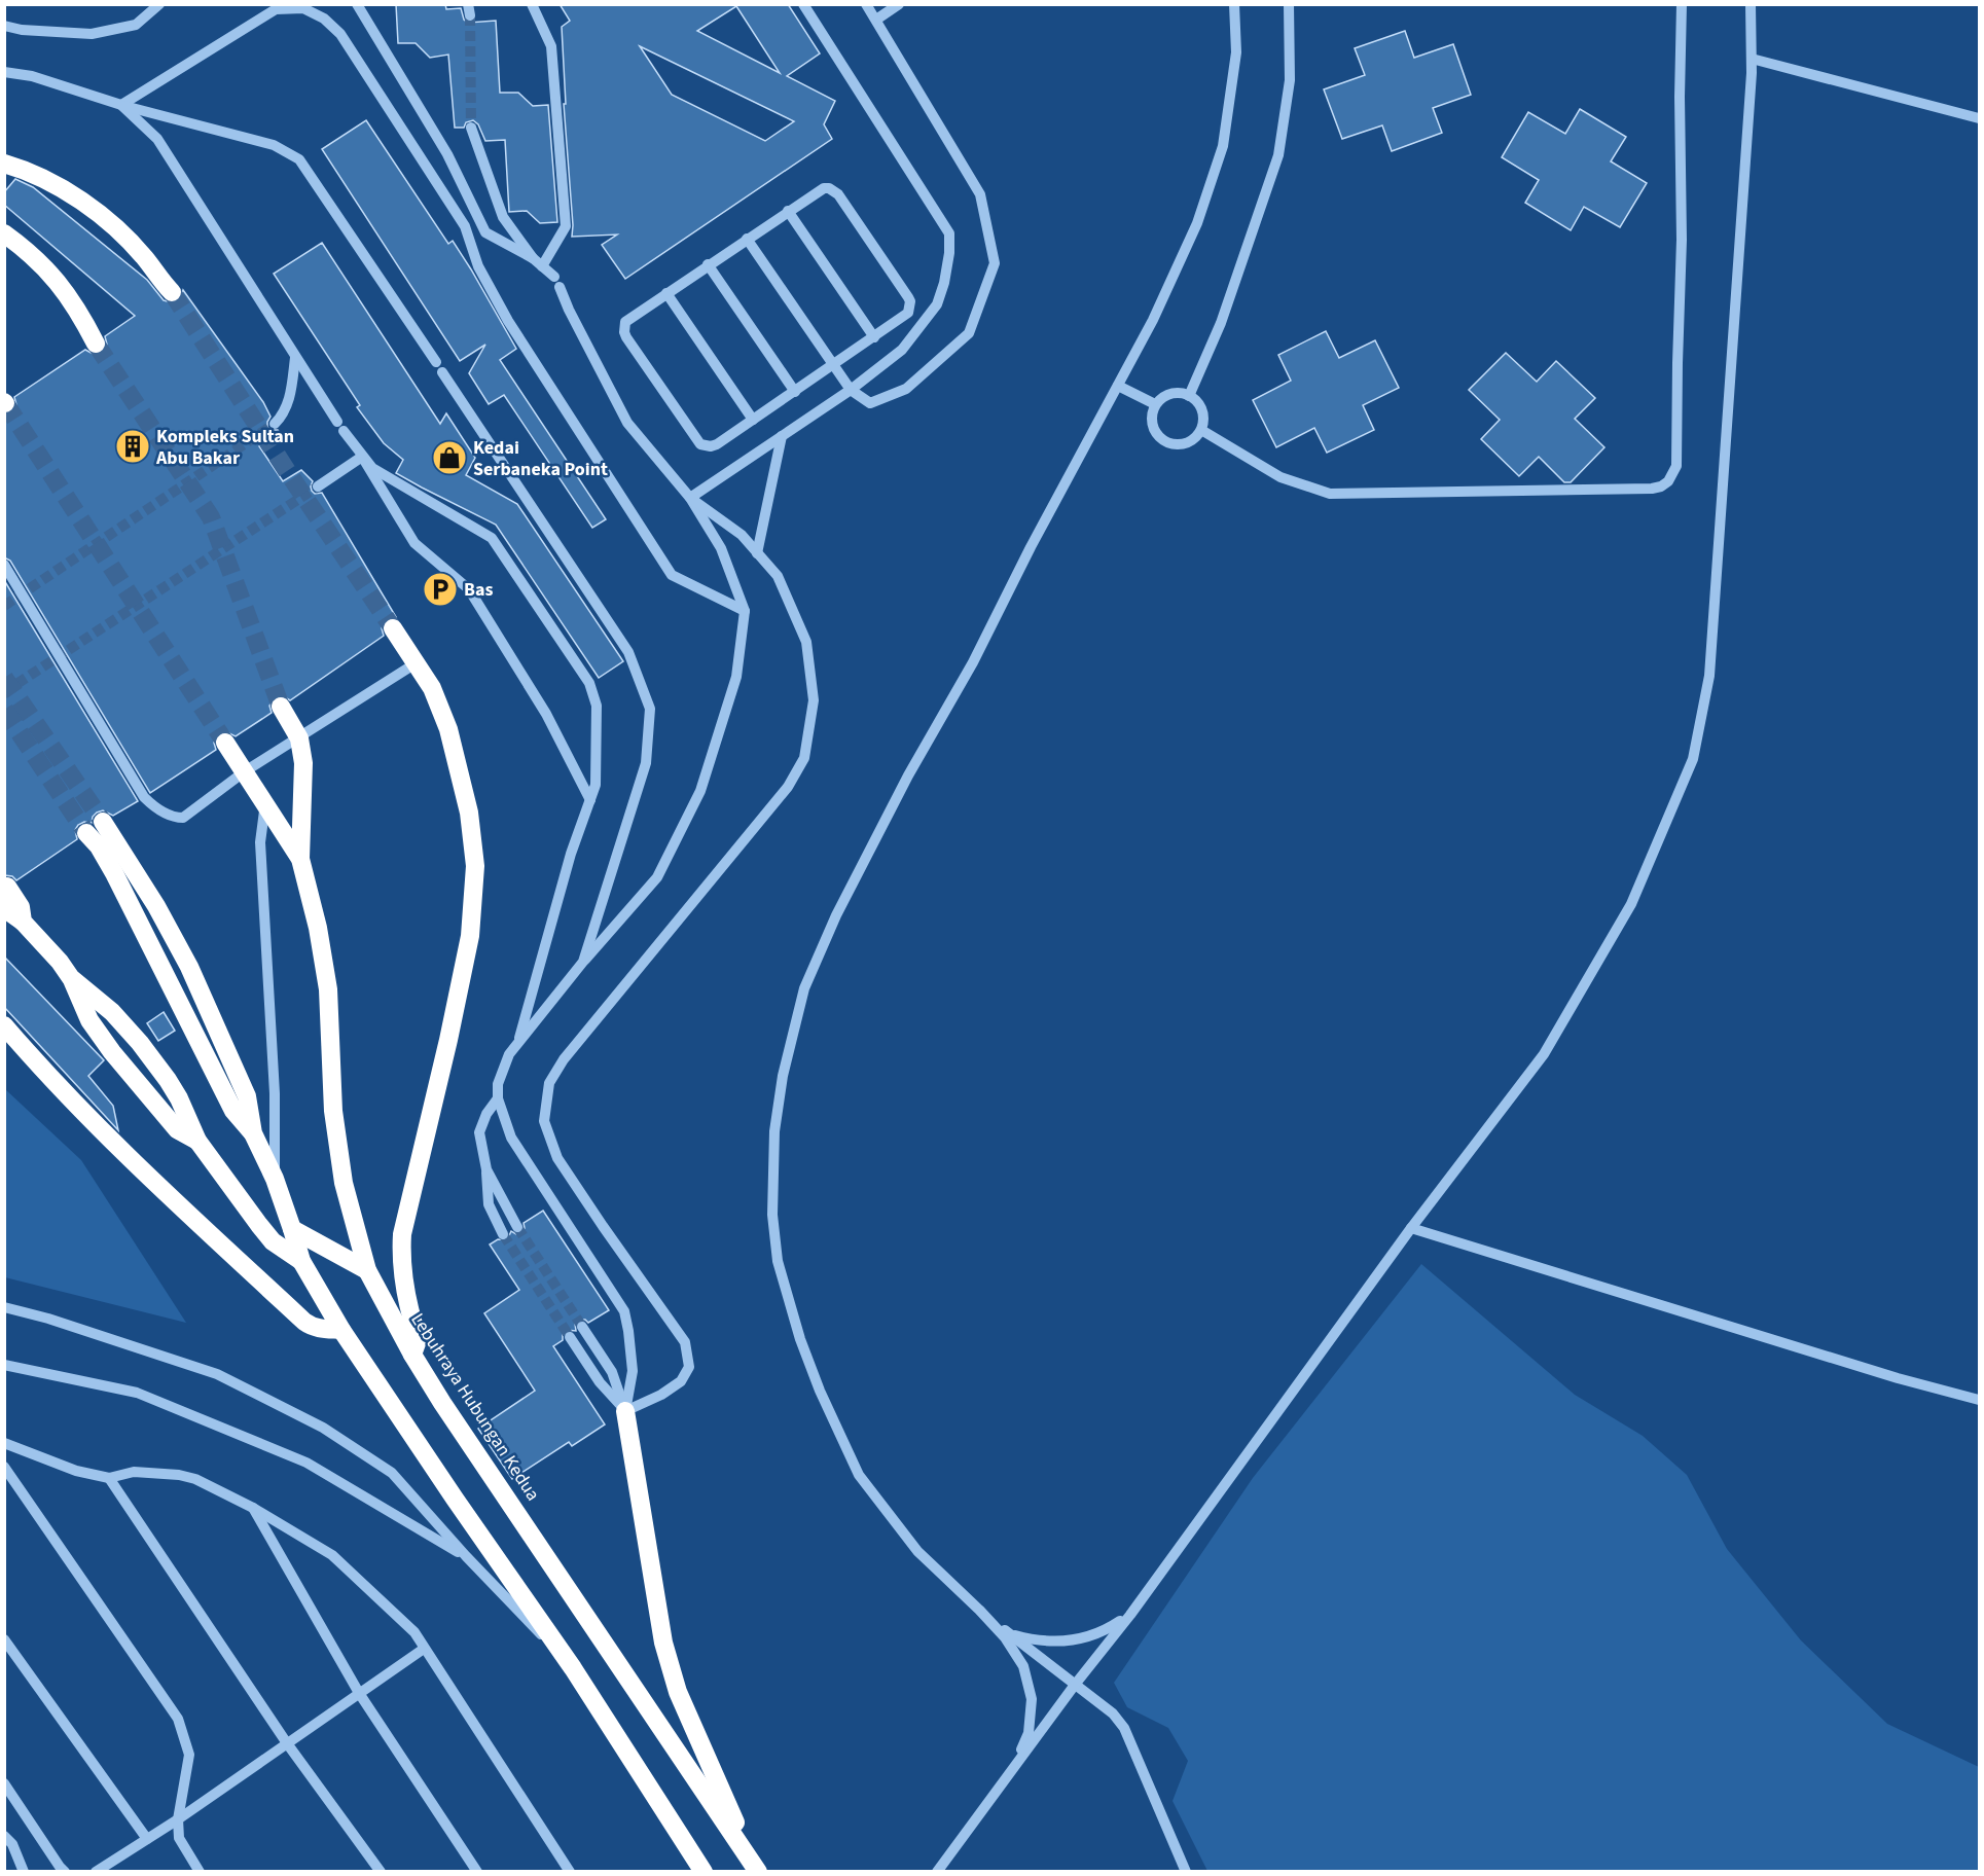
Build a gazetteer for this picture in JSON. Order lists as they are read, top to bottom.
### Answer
{
  "streets": {
    "highway": ["Lebuhraya Hubungan Kedua"]
  },
  "places": {
    "building": ["Kompleks Sultan Abu Bakar"],
    "shop": ["Kedai Serbaneka Point"],
    "parking": ["Bas"]
  }
}
